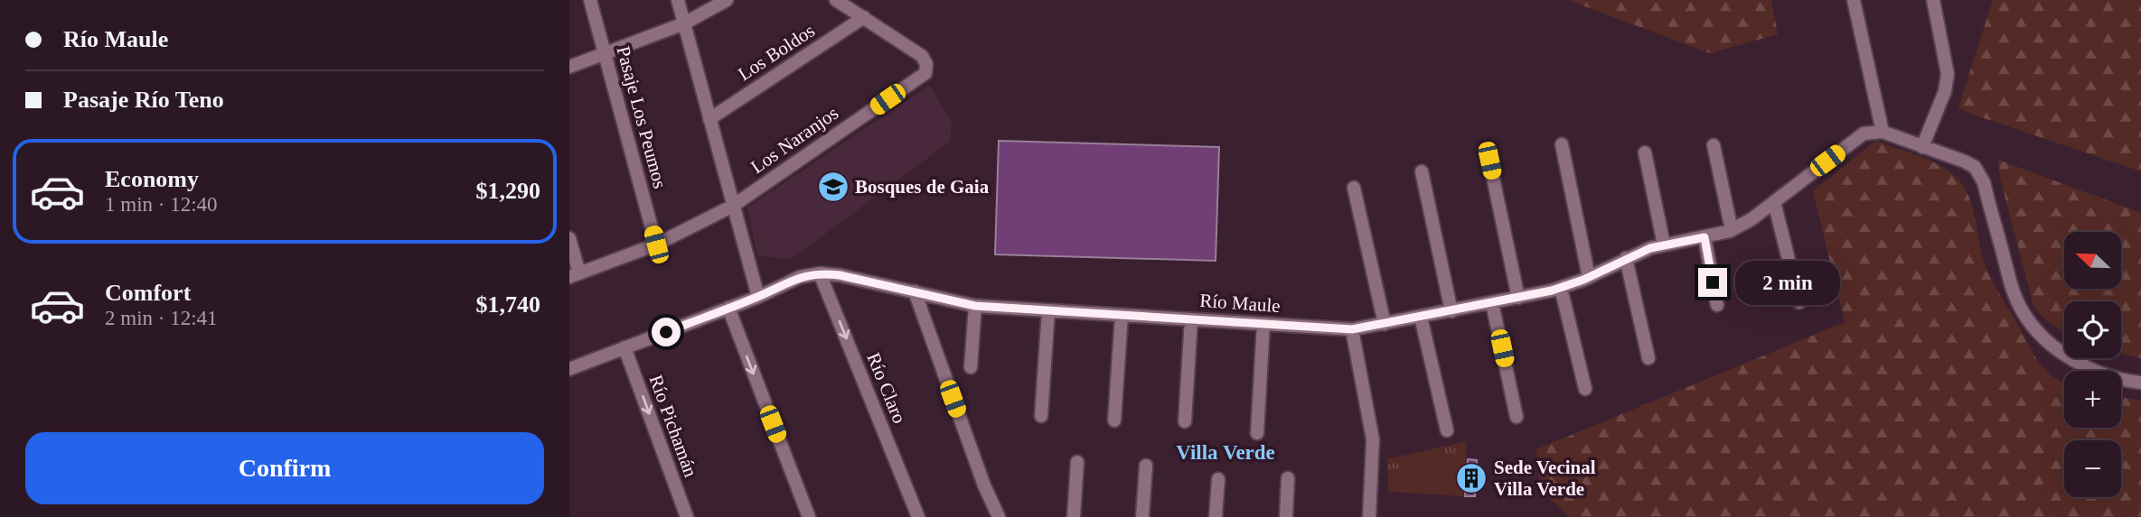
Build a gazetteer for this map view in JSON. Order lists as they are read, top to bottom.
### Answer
{
  "streets": {
    "street": [
      "Los Boldos",
      "Pasaje Los Peumos",
      "Los Naranjos",
      "Río Maule",
      "Río Claro",
      "Río Pichamán"
    ]
  },
  "crossings": [
    ["Los Boldos", "Los Naranjos"],
    ["Pasaje Los Peumos", "Los Naranjos"],
    ["Río Maule", "Río Claro"],
    ["Río Maule", "Río Pichamán"]
  ],
  "districts": ["Villa Verde"],
  "places": {
    "school or university": ["Bosques de Gaia"],
    "building": ["Sede Vecinal Villa Verde"]
  },
  "north": "top left",
  "page": {
    "banner": ["Río Maule", "Pasaje Río Teno"],
    "list": [
      {
        "name": "Economy",
        "note": "1 min · 12:40",
        "value": "$1,290"
      },
      {
        "name": "Comfort",
        "note": "2 min · 12:41",
        "value": "$1,740"
      }
    ],
    "map_buttons": ["+", "−"],
    "bubble": "2 min",
    "buttons": "Confirm"
  }
}
